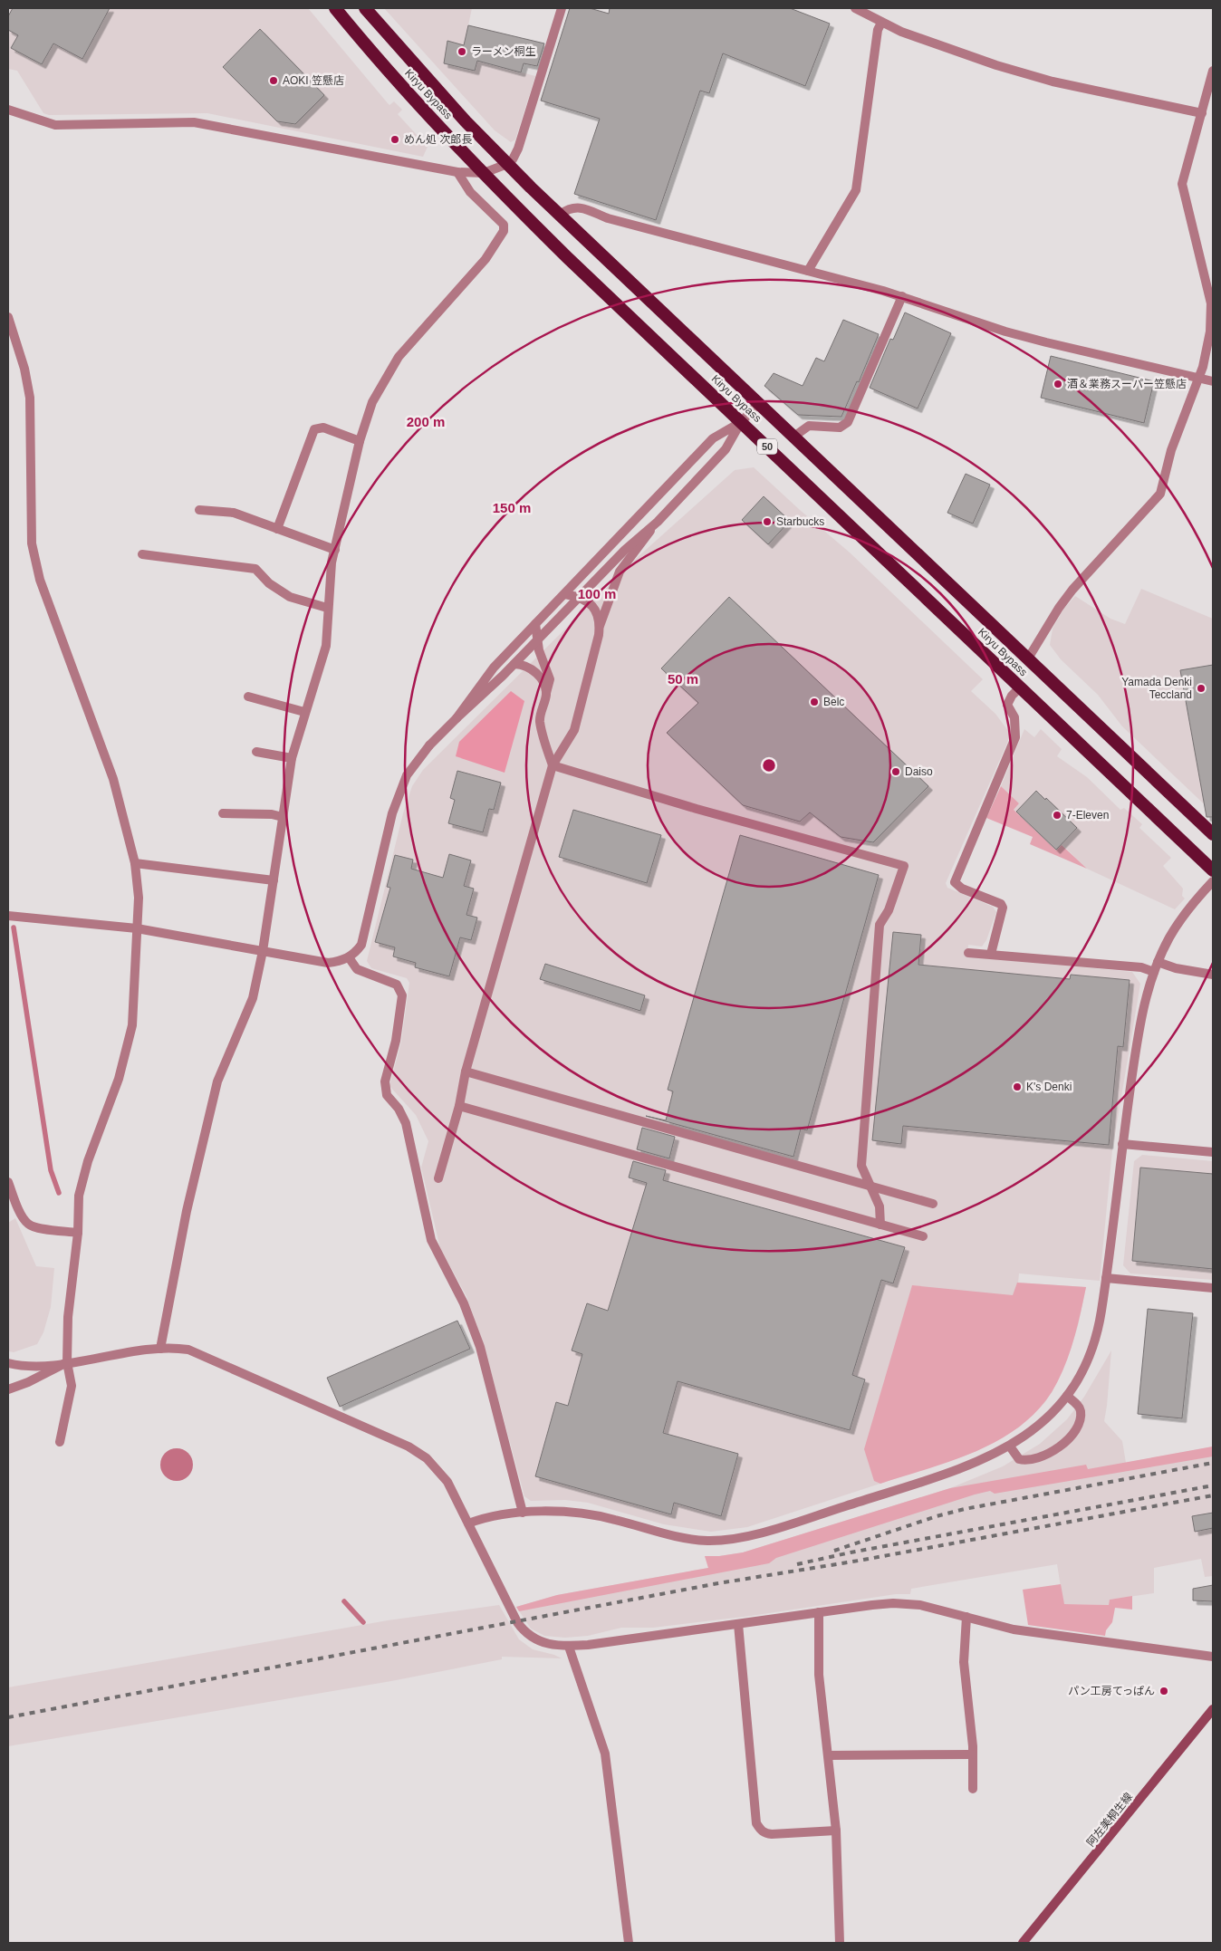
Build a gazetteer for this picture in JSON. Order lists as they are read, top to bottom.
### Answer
{
  "streets": {
    "highway": ["Kiryu Bypass", "50"],
    "main road": ["阿左美桐生線"]
  },
  "places": [
    "ラーメン桐生",
    "AOKI 笠懸店",
    "めん処 次郎長",
    "酒＆業務スーパー笠懸店",
    "Starbucks",
    "Yamada Denki Teccland",
    "Belc",
    "Daiso",
    "7-Eleven",
    "K's Denki",
    "パン工房てっぱん"
  ],
  "rings": [
    "200 m",
    "150 m",
    "100 m",
    "50 m"
  ]
}
